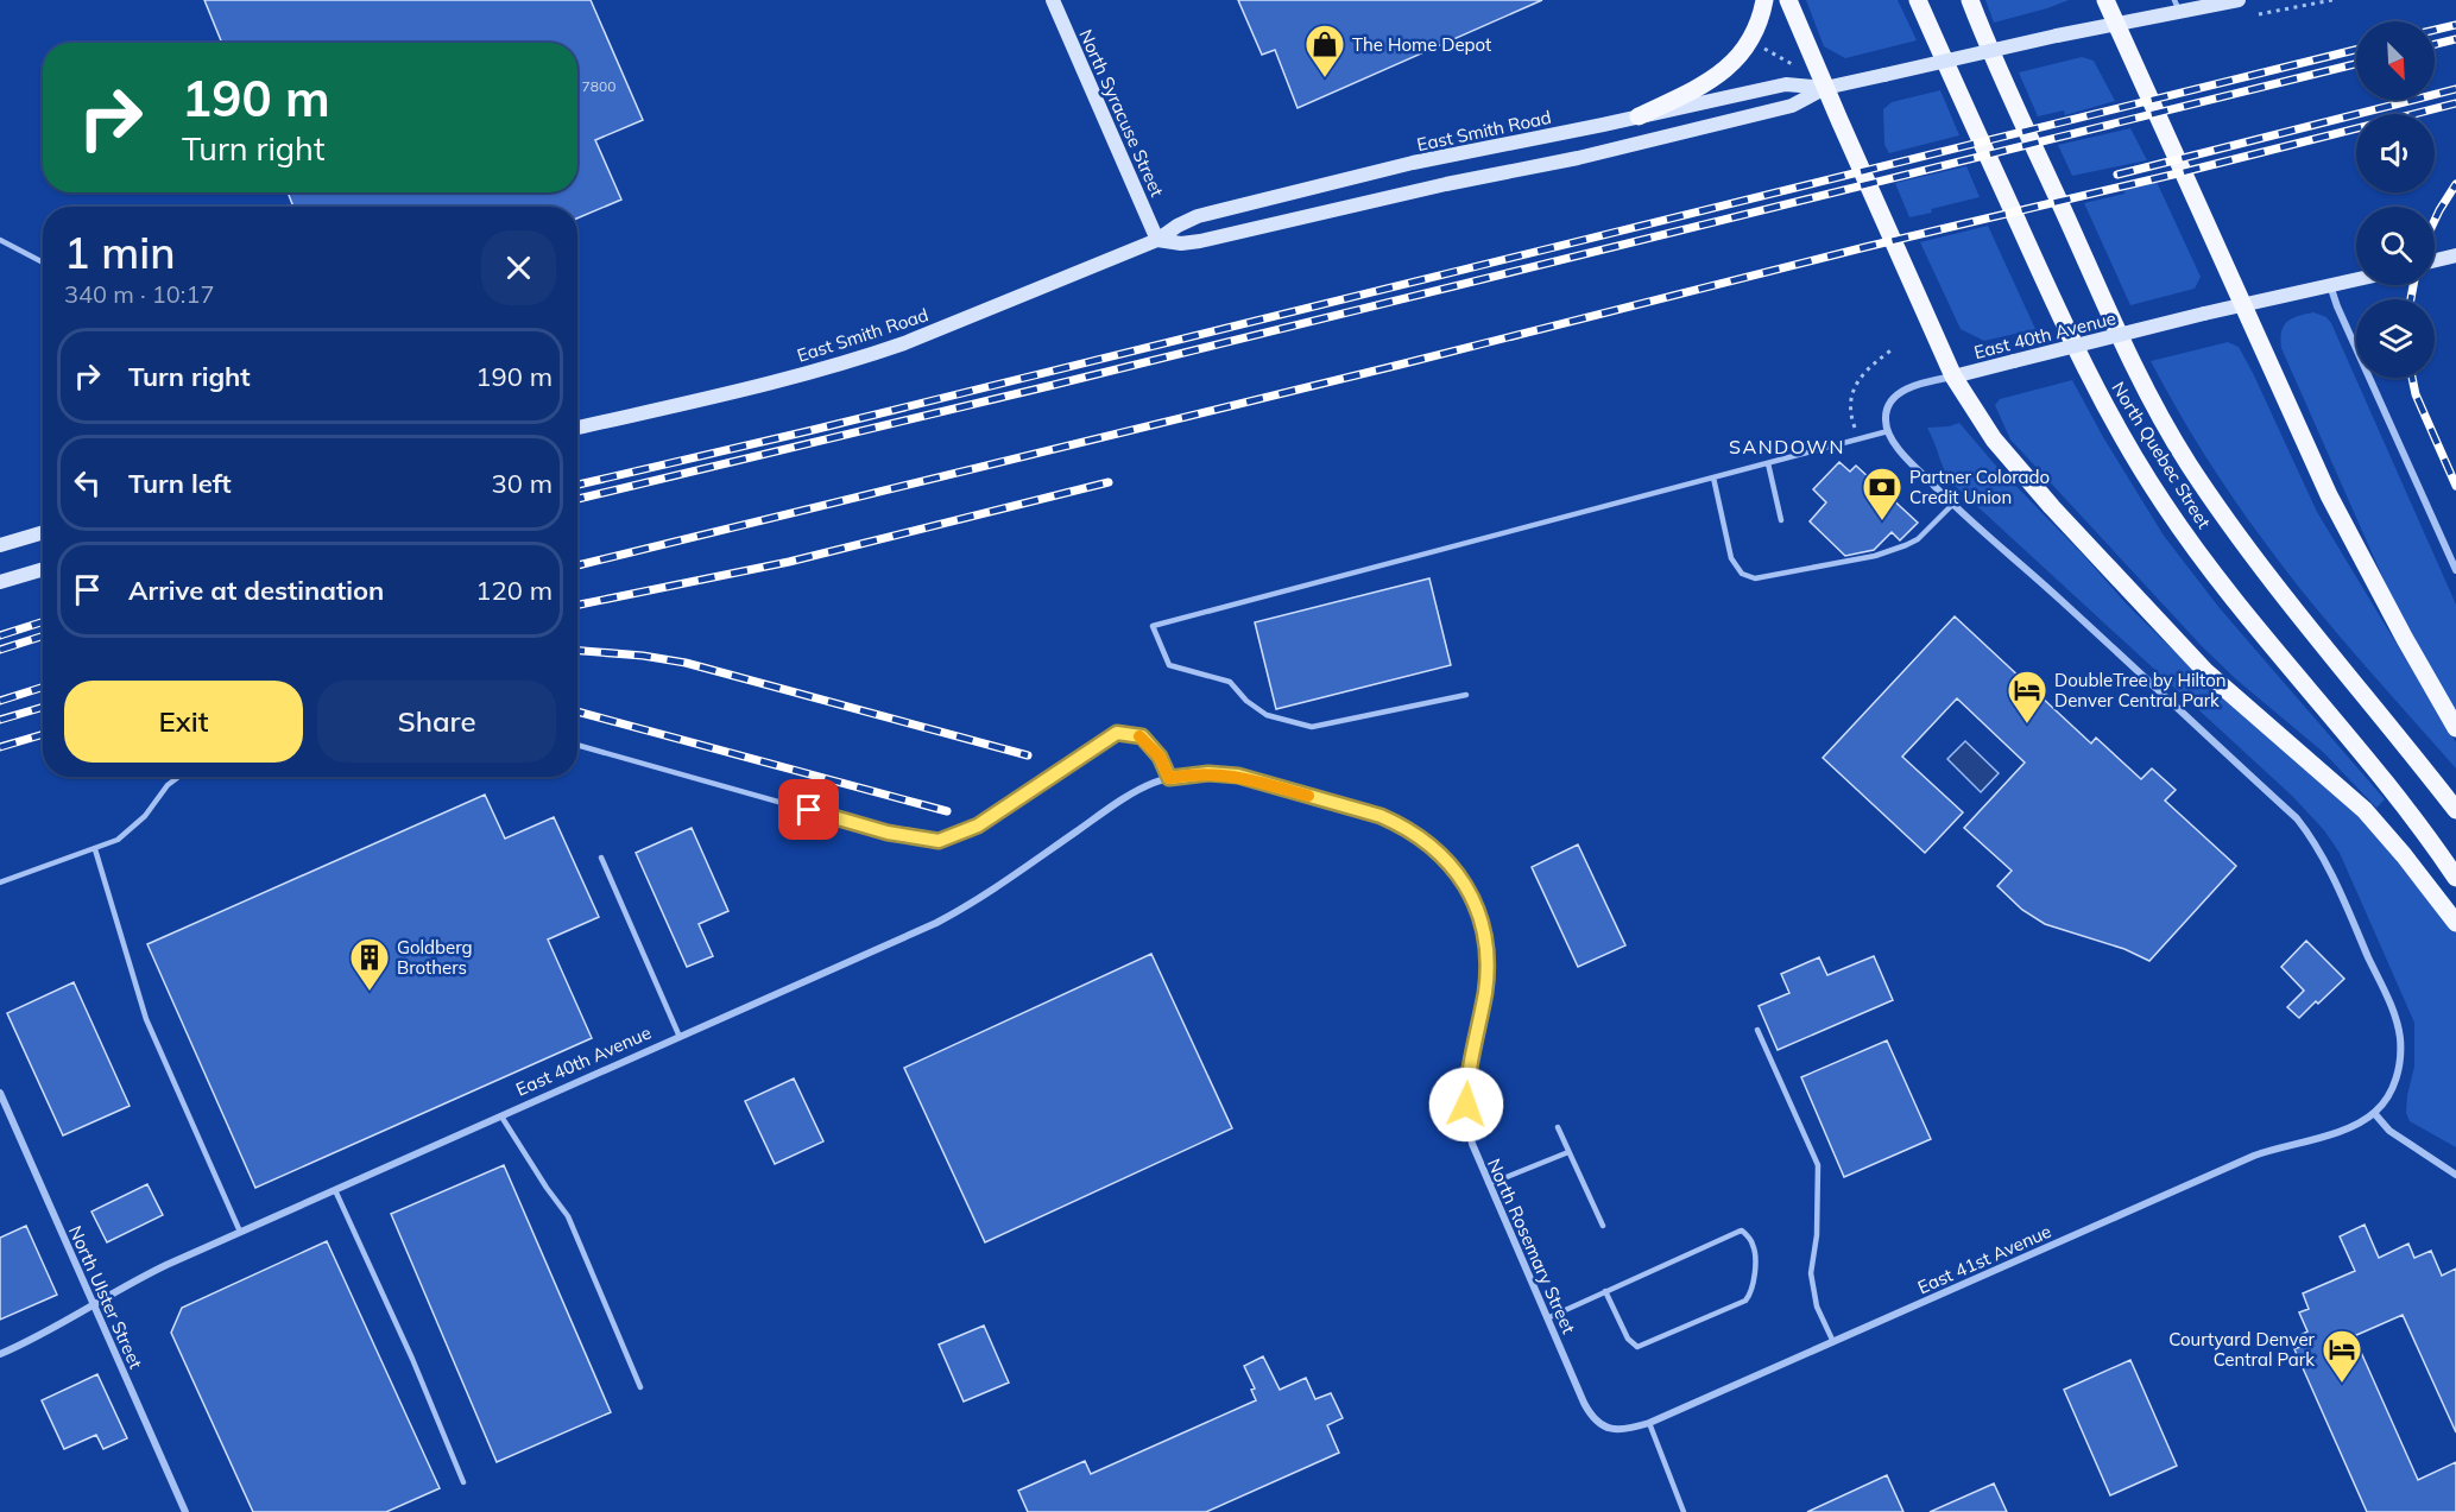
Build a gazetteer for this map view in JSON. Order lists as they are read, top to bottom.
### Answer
{
  "streets": {
    "main road": ["North Quebec Street"],
    "street": [
      "North Syracuse Street",
      "East Smith Road",
      "East 40th Avenue",
      "North Rosemary Street",
      "East 41st Avenue",
      "North Ulster Street"
    ]
  },
  "crossings": [
    ["North Syracuse Street", "East Smith Road"],
    ["East 40th Avenue", "North Rosemary Street"],
    ["East 40th Avenue", "North Ulster Street"],
    ["North Rosemary Street", "East 41st Avenue"]
  ],
  "districts": ["SANDOWN"],
  "places": {
    "shop": ["The Home Depot"],
    "bank": ["Partner Colorado Credit Union"],
    "hotel": ["DoubleTree by Hilton Denver Central Park", "Courtyard Denver Central Park"],
    "building": ["Goldberg Brothers"]
  },
  "house_numbers": ["7800"],
  "north": "bottom right",
  "page": {
    "turn": ["190 m", "Turn right"],
    "heading": ["1 min", "340 m · 10:17"],
    "list": [
      {
        "name": "Turn right",
        "value": "190 m"
      },
      {
        "name": "Turn left",
        "value": "30 m"
      },
      {
        "name": "Arrive at destination",
        "value": "120 m"
      }
    ],
    "buttons": ["Exit", "Share"]
  }
}
